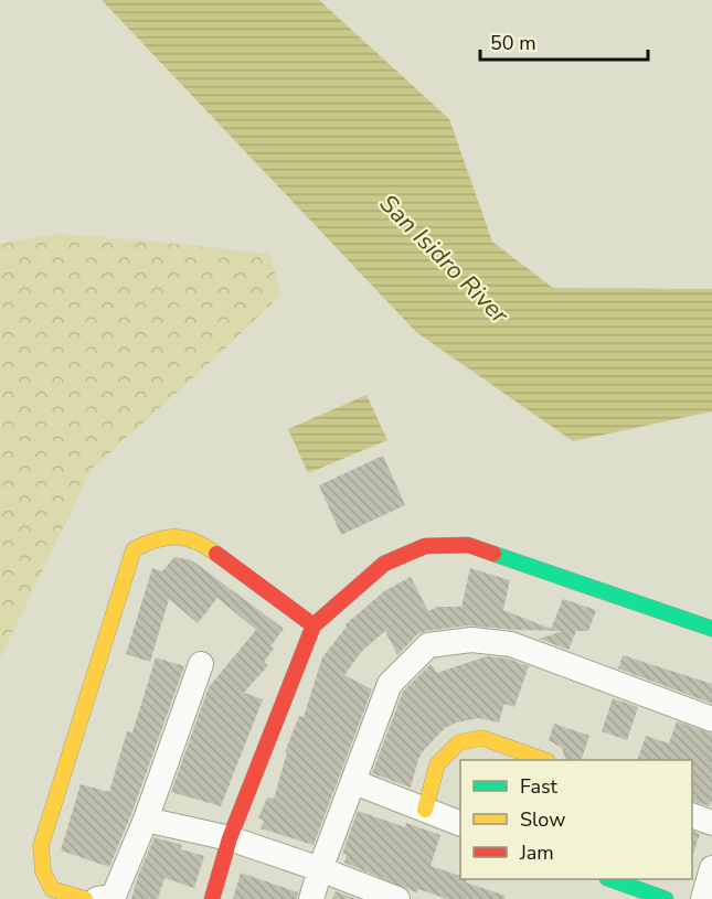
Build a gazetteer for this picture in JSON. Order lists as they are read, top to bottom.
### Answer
{
  "water": ["San Isidro River"],
  "legend": ["Fast", "Slow", "Jam"],
  "scale_bar": "50 m"
}
